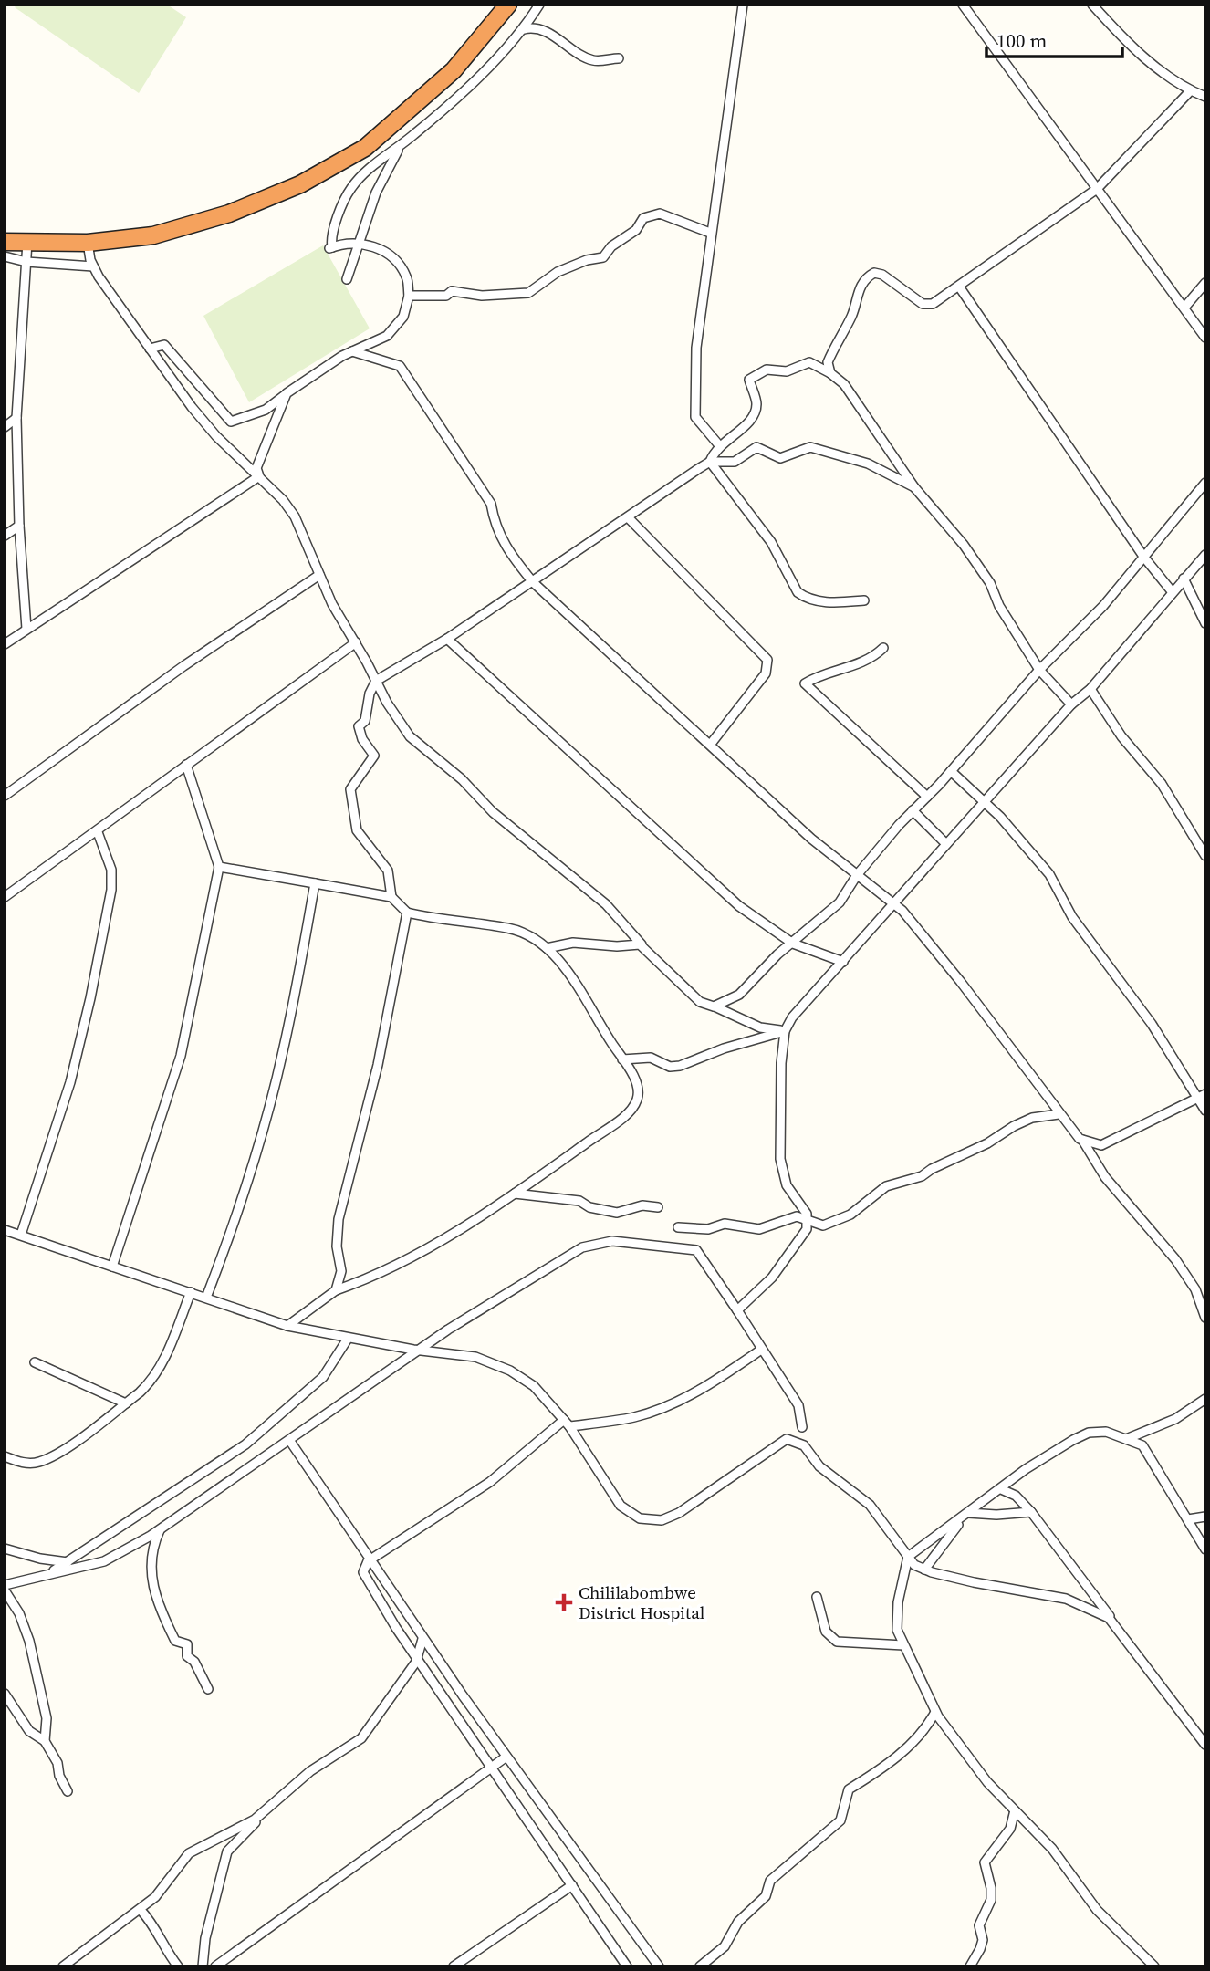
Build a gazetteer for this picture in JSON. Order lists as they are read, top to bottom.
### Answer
{
  "places": {
    "health": ["Chililabombwe District Hospital"]
  },
  "scale_bar": "100 m"
}
